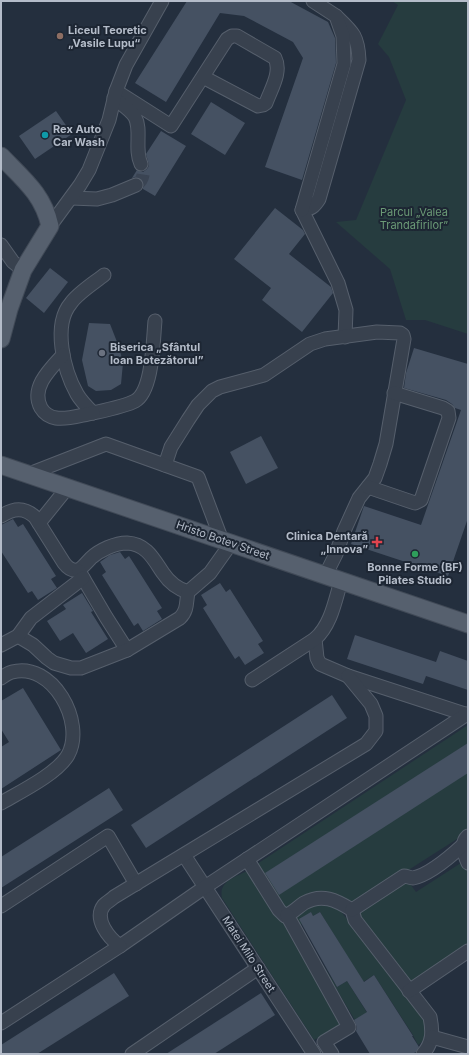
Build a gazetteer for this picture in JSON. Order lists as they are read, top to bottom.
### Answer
{
  "streets": {
    "main road": ["Hristo Botev Street"],
    "street": ["Matei Milo Street"]
  },
  "parks": ["Parcul „Valea Trandafirilor”"],
  "places": {
    "other": [
      "Liceul Teoretic „Vasile Lupu“",
      "Rex Auto Car Wash",
      "Biserica „Sfântul Ioan Botezătorul”",
      "Bonne Forme (BF) Pilates Studio"
    ],
    "health": ["Clinica Dentară „Innova”"]
  }
}
